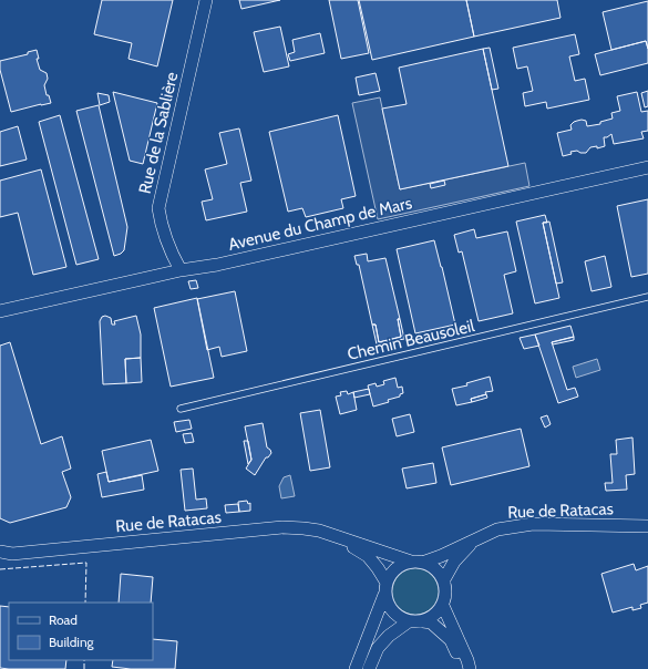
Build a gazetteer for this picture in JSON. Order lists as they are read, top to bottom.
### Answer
{
  "streets": {
    "street": ["Rue de la Sablière", "Avenue du Champ de Mars", "Rue de Ratacas"],
    "lane": ["Chemin Beausoleil"]
  },
  "crossings": [
    ["Rue de la Sablière", "Avenue du Champ de Mars"]
  ],
  "legend": ["Road", "Building"]
}
